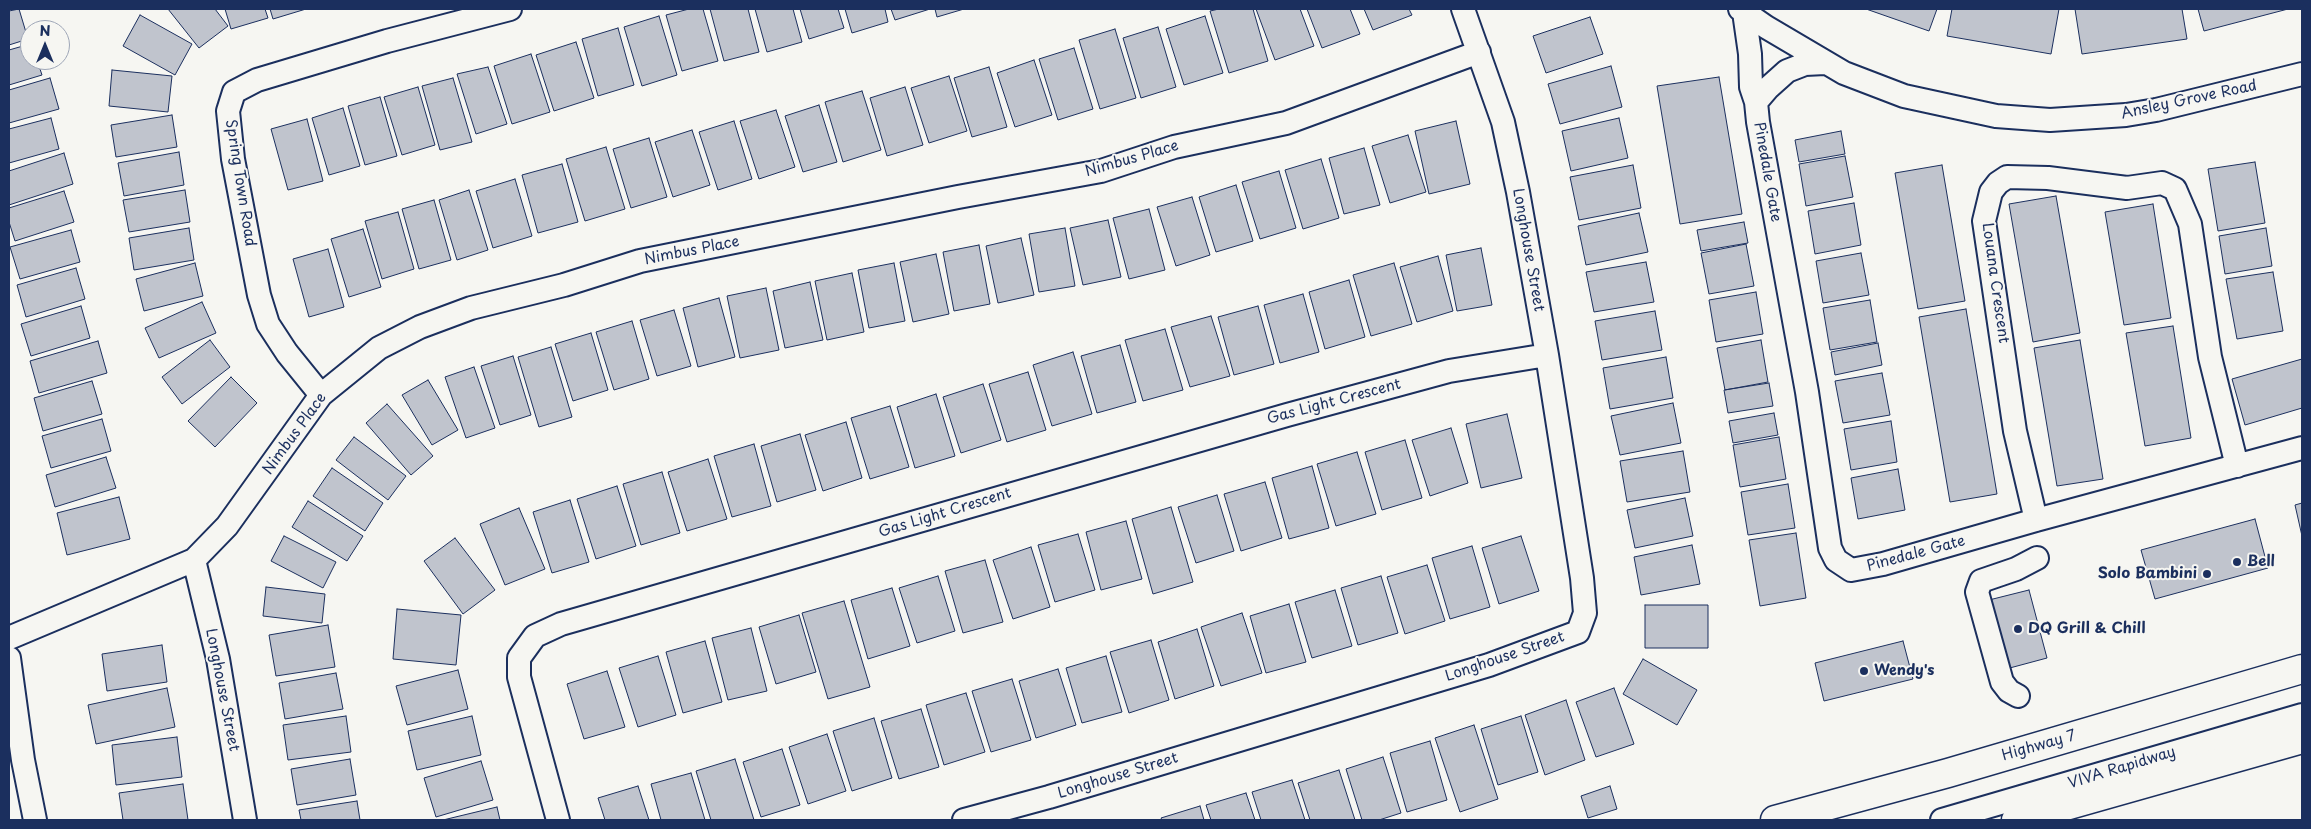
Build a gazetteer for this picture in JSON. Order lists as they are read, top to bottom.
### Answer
{
  "streets": {
    "main road": ["Highway 7"],
    "street": [
      "Ansley Grove Road",
      "Nimbus Place",
      "Pinedale Gate",
      "Spring Town Road",
      "Longhouse Street",
      "Louana Crescent",
      "Gas Light Crescent",
      "VIVA Rapidway"
    ]
  },
  "crossings": [
    ["Ansley Grove Road", "Pinedale Gate"],
    ["Nimbus Place", "Spring Town Road"],
    ["Nimbus Place", "Longhouse Street"],
    ["Pinedale Gate", "Louana Crescent"],
    ["Longhouse Street", "Gas Light Crescent"]
  ],
  "places": [
    "Bell",
    "Solo Bambini",
    "DQ Grill & Chill",
    "Wendy's"
  ],
  "north": "top"
}
